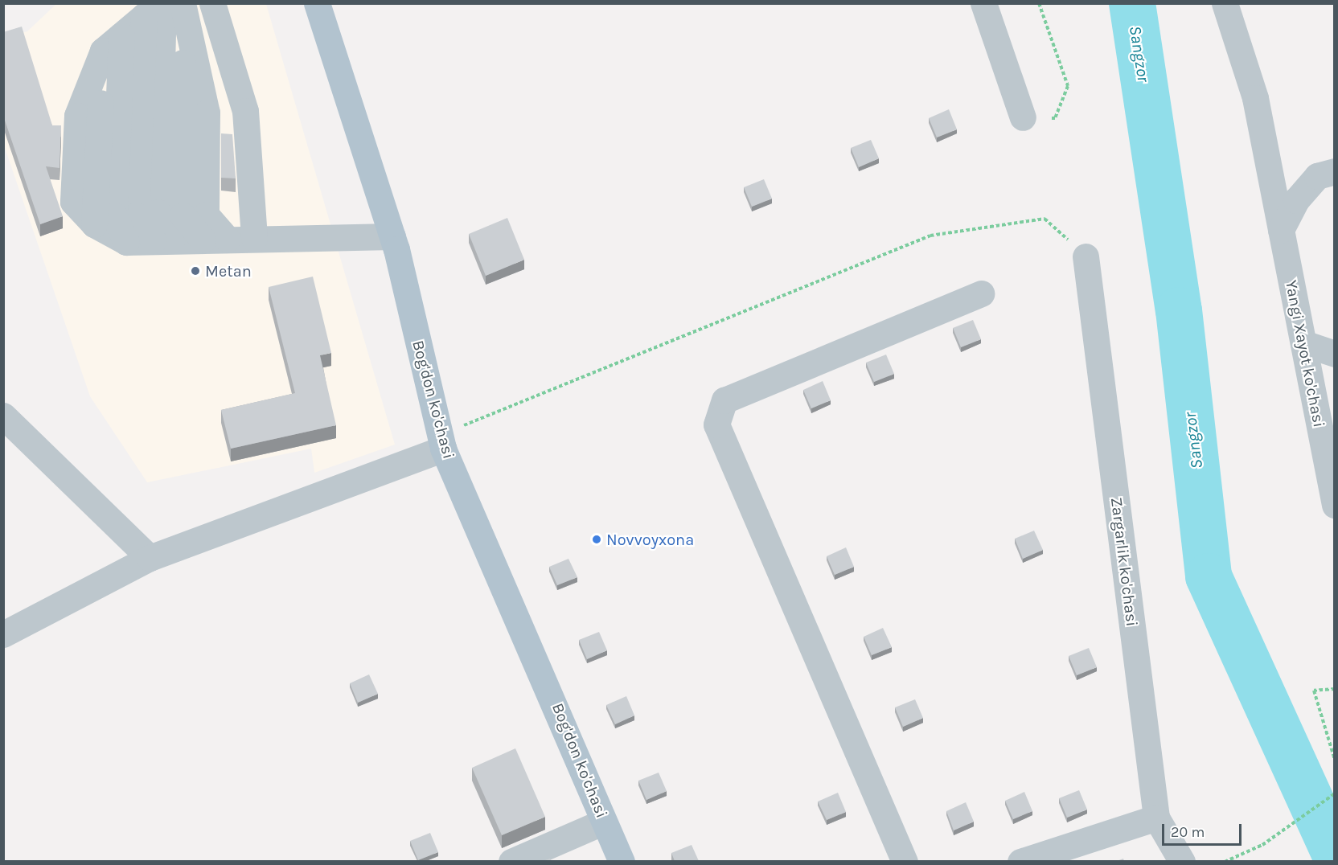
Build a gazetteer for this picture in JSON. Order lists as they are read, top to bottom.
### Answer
{
  "streets": {
    "main road": ["Bog'don ko'chasi"],
    "street": ["Yangi Xayot ko'chasi", "Zargarlik ko'chasi"]
  },
  "water": ["Sangzor"],
  "places": ["Metan", "Novvoyxona"],
  "scale_bar": "20 m"
}
